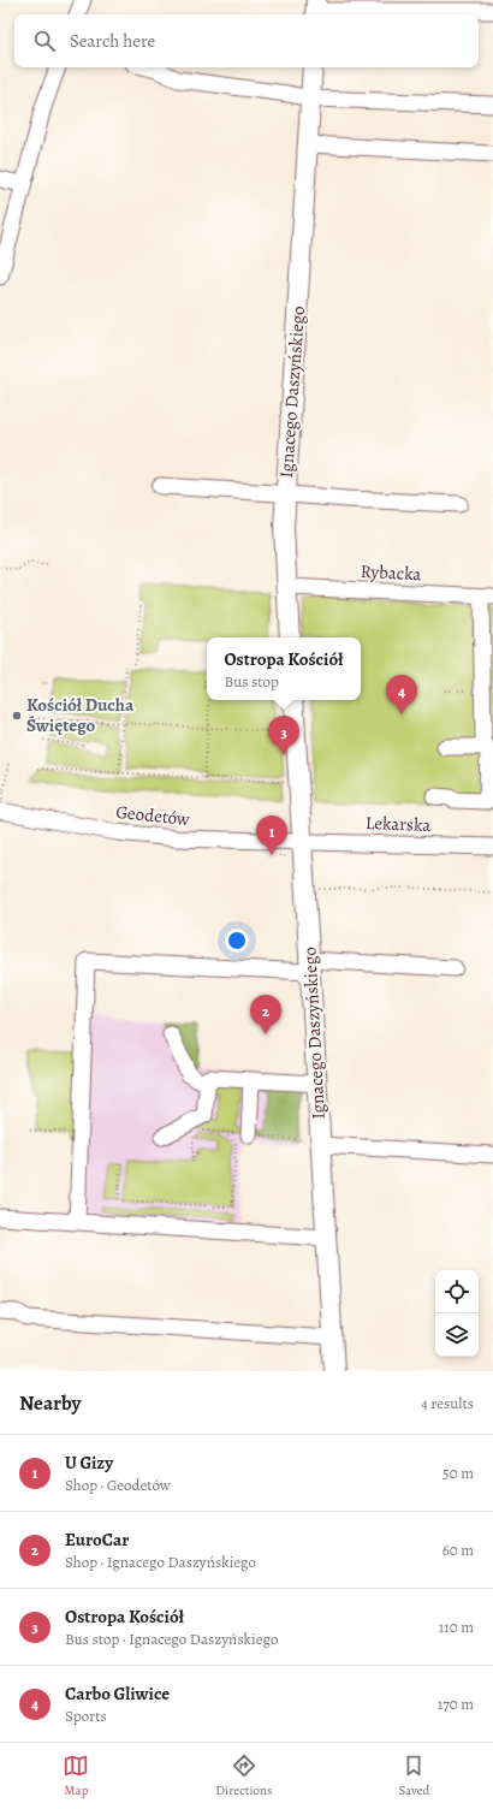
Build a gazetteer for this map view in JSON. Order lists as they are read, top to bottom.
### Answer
{
  "streets": {
    "main road": ["Ignacego Daszyńskiego"],
    "street": ["Rybacka", "Geodetów", "Lekarska"]
  },
  "crossings": [
    ["Ignacego Daszyńskiego", "Rybacka"],
    ["Ignacego Daszyńskiego", "Geodetów"],
    ["Ignacego Daszyńskiego", "Lekarska"],
    ["Geodetów", "Lekarska"]
  ],
  "places": ["Kościół Ducha Świętego"],
  "page": {
    "search": "Search here",
    "popup": ["Ostropa Kościół", "Bus stop"],
    "pins": [
      "4",
      "3",
      "1",
      "2"
    ],
    "heading": ["Nearby", "4 results"],
    "list": [
      {
        "mark": "1",
        "name": "U Gizy",
        "note": "Shop · Geodetów",
        "value": "50 m"
      },
      {
        "mark": "2",
        "name": "EuroCar",
        "note": "Shop · Ignacego Daszyńskiego",
        "value": "60 m"
      },
      {
        "mark": "3",
        "name": "Ostropa Kościół",
        "note": "Bus stop · Ignacego Daszyńskiego",
        "value": "110 m"
      },
      {
        "mark": "4",
        "name": "Carbo Gliwice",
        "note": "Sports",
        "value": "170 m"
      }
    ],
    "nav": ["Map", "Directions", "Saved"]
  }
}
